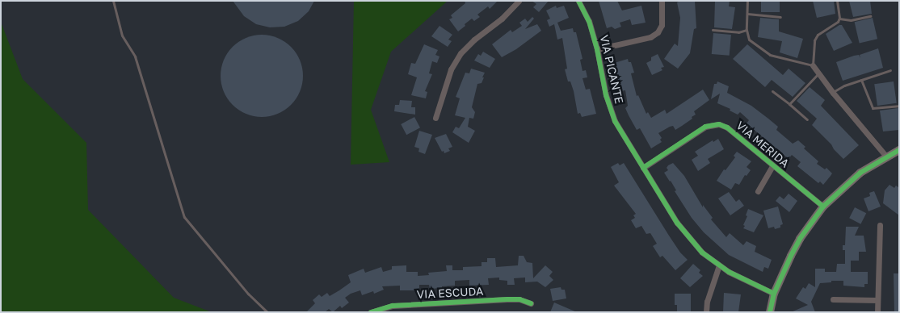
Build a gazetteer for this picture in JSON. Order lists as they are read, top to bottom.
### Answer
{
  "streets": {
    "street": ["VIA PICANTE", "VIA MERIDA", "VIA ESCUDA"]
  },
  "crossings": [
    ["VIA PICANTE", "VIA MERIDA"]
  ]
}
